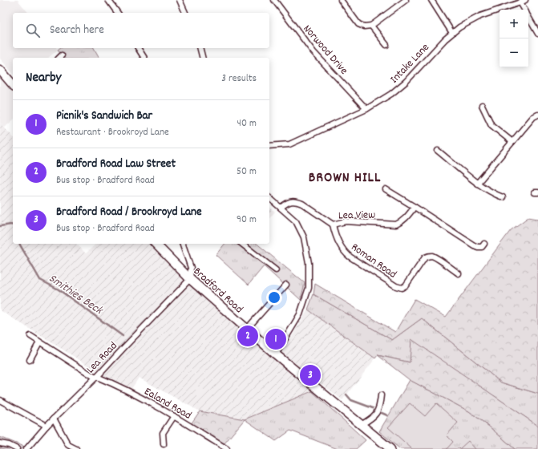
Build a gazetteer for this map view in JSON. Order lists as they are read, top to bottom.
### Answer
{
  "streets": {
    "main road": ["Bradford Road"],
    "street": [
      "Norwood Drive",
      "Intake Lane",
      "Lea View",
      "Roman Road",
      "Lea Road",
      "Ealand Road"
    ]
  },
  "crossings": [
    ["Norwood Drive", "Intake Lane"],
    ["Lea View", "Roman Road"],
    ["Bradford Road", "Lea Road"],
    ["Lea Road", "Ealand Road"]
  ],
  "districts": ["BROWN HILL"],
  "water": ["Smithies Beck"],
  "page": {
    "map_buttons": ["+", "−"],
    "search": "Search here",
    "heading": ["Nearby", "3 results"],
    "list": [
      {
        "mark": "1",
        "name": "Picnik's Sandwich Bar",
        "note": "Restaurant · Brookroyd Lane",
        "value": "40 m"
      },
      {
        "mark": "2",
        "name": "Bradford Road Law Street",
        "note": "Bus stop · Bradford Road",
        "value": "50 m"
      },
      {
        "mark": "3",
        "name": "Bradford Road / Brookroyd Lane",
        "note": "Bus stop · Bradford Road",
        "value": "90 m"
      }
    ],
    "pins": ["2", "1", "3"]
  }
}
